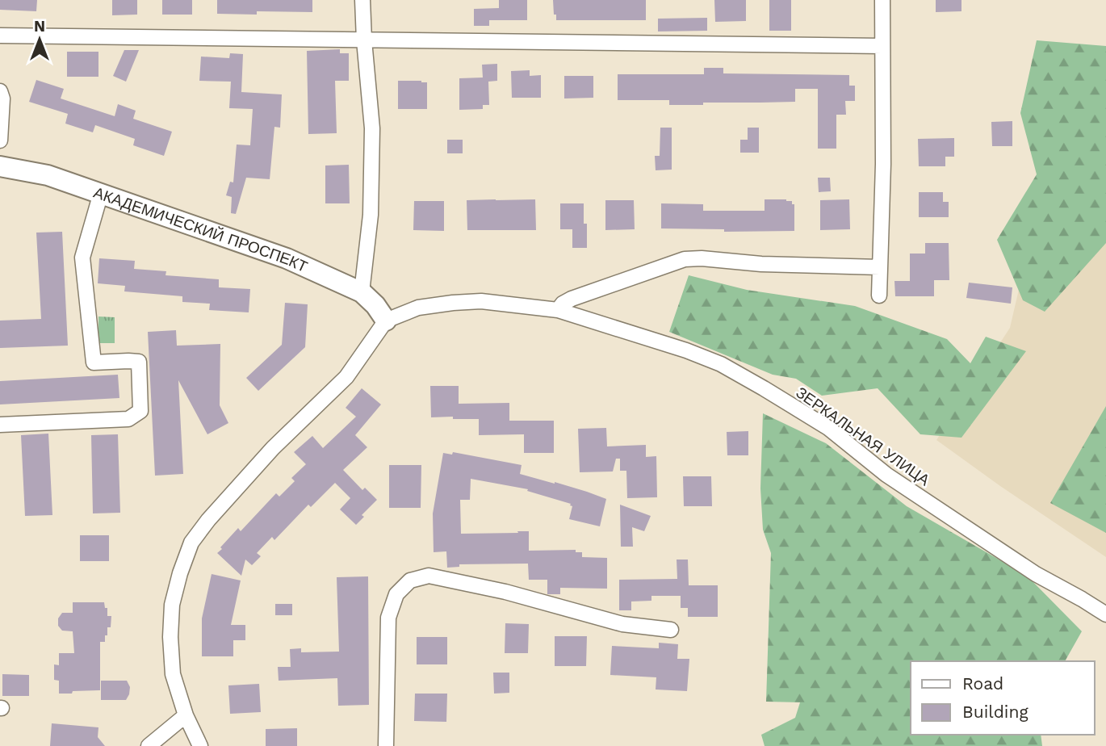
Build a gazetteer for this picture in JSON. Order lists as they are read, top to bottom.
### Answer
{
  "streets": {
    "street": ["АКАДЕМИЧЕСКИЙ ПРОСПЕКТ", "ЗЕРКАЛЬНАЯ УЛИЦА"]
  },
  "crossings": [
    ["АКАДЕМИЧЕСКИЙ ПРОСПЕКТ", "ЗЕРКАЛЬНАЯ УЛИЦА"]
  ],
  "legend": ["Road", "Building"],
  "north": "top"
}
